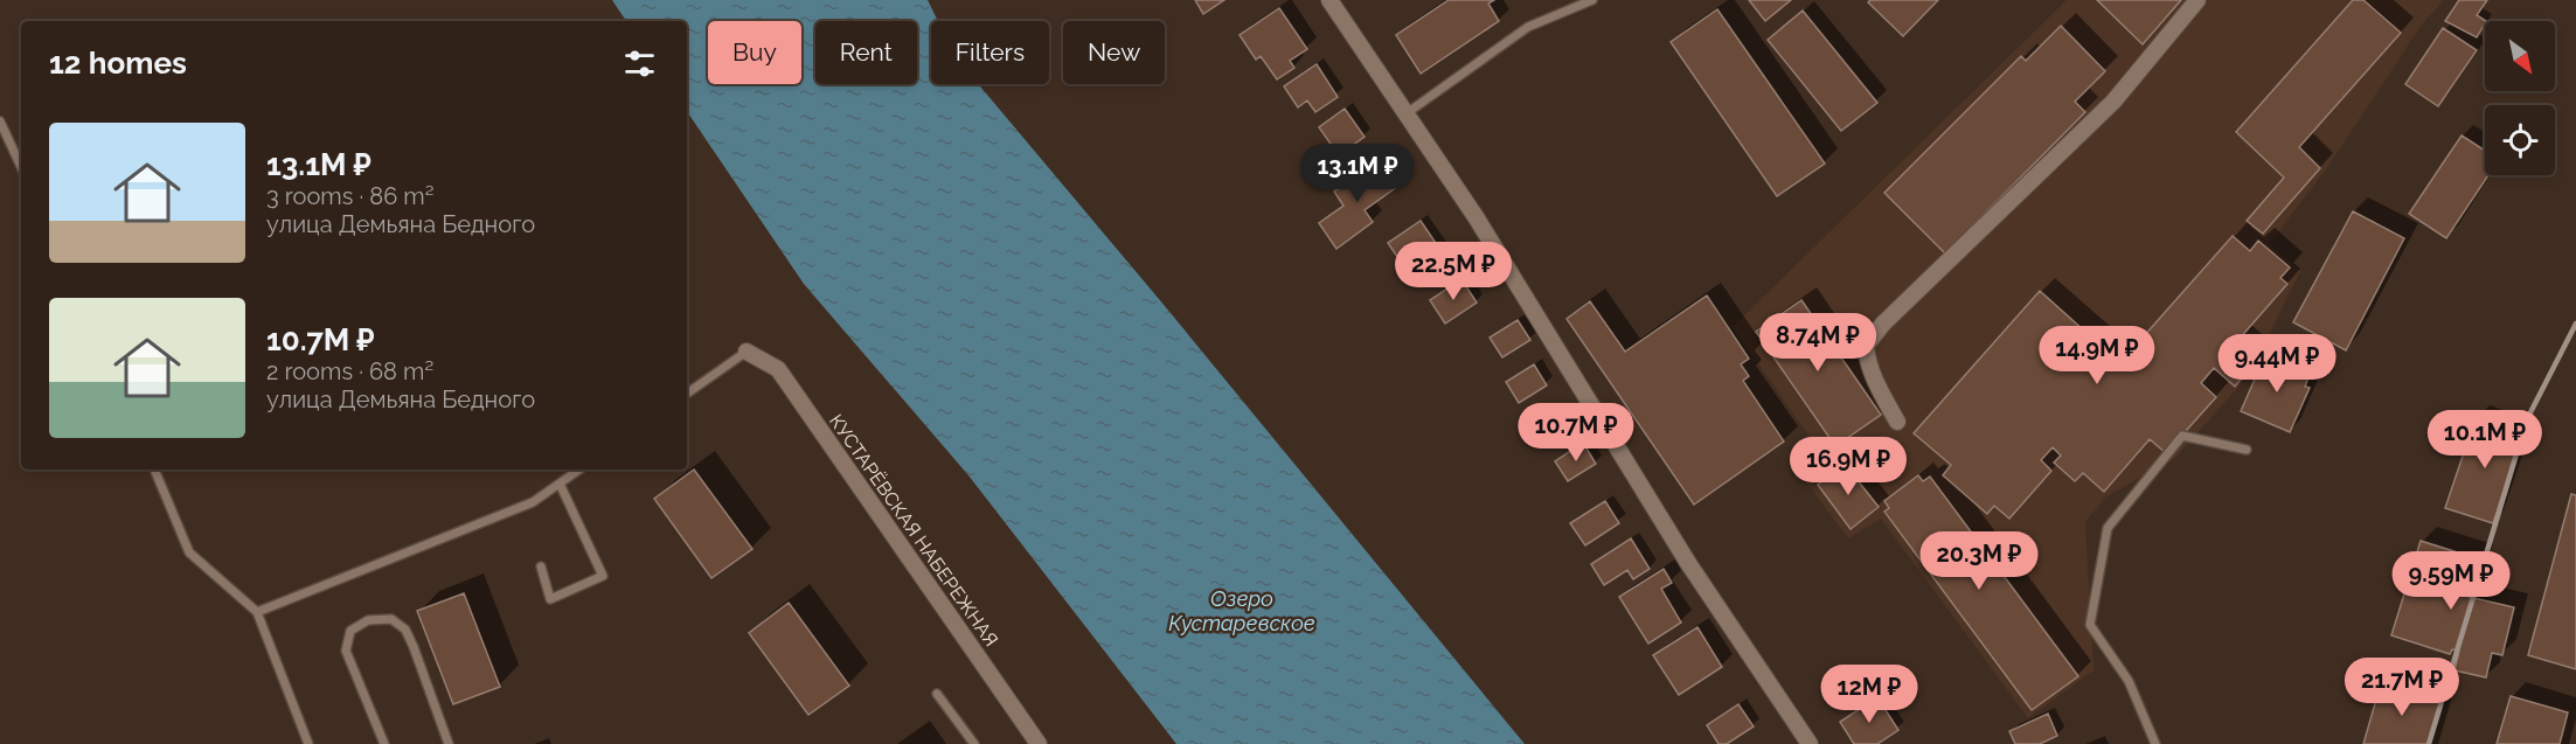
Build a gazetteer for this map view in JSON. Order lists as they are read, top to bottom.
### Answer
{
  "streets": {
    "street": ["КУСТАРЁВСКАЯ НАБЕРЕЖНАЯ"]
  },
  "water": ["Озеро Кустаревское"],
  "north": "bottom right",
  "page": {
    "chip": [
      "Buy",
      "Rent",
      "Filters",
      "New"
    ],
    "heading": "12 homes",
    "list": [
      {
        "name": "13.1M ₽",
        "note": "3 rooms · 86 m² · улица Демьяна Бедного"
      },
      {
        "name": "10.7M ₽",
        "note": "2 rooms · 68 m² · улица Демьяна Бедного"
      }
    ],
    "price": [
      "13.1M ₽",
      "22.5M ₽",
      "8.74M ₽",
      "14.9M ₽",
      "9.44M ₽",
      "10.7M ₽",
      "10.1M ₽",
      "16.9M ₽",
      "20.3M ₽",
      "9.59M ₽",
      "21.7M ₽",
      "12M ₽"
    ]
  }
}
